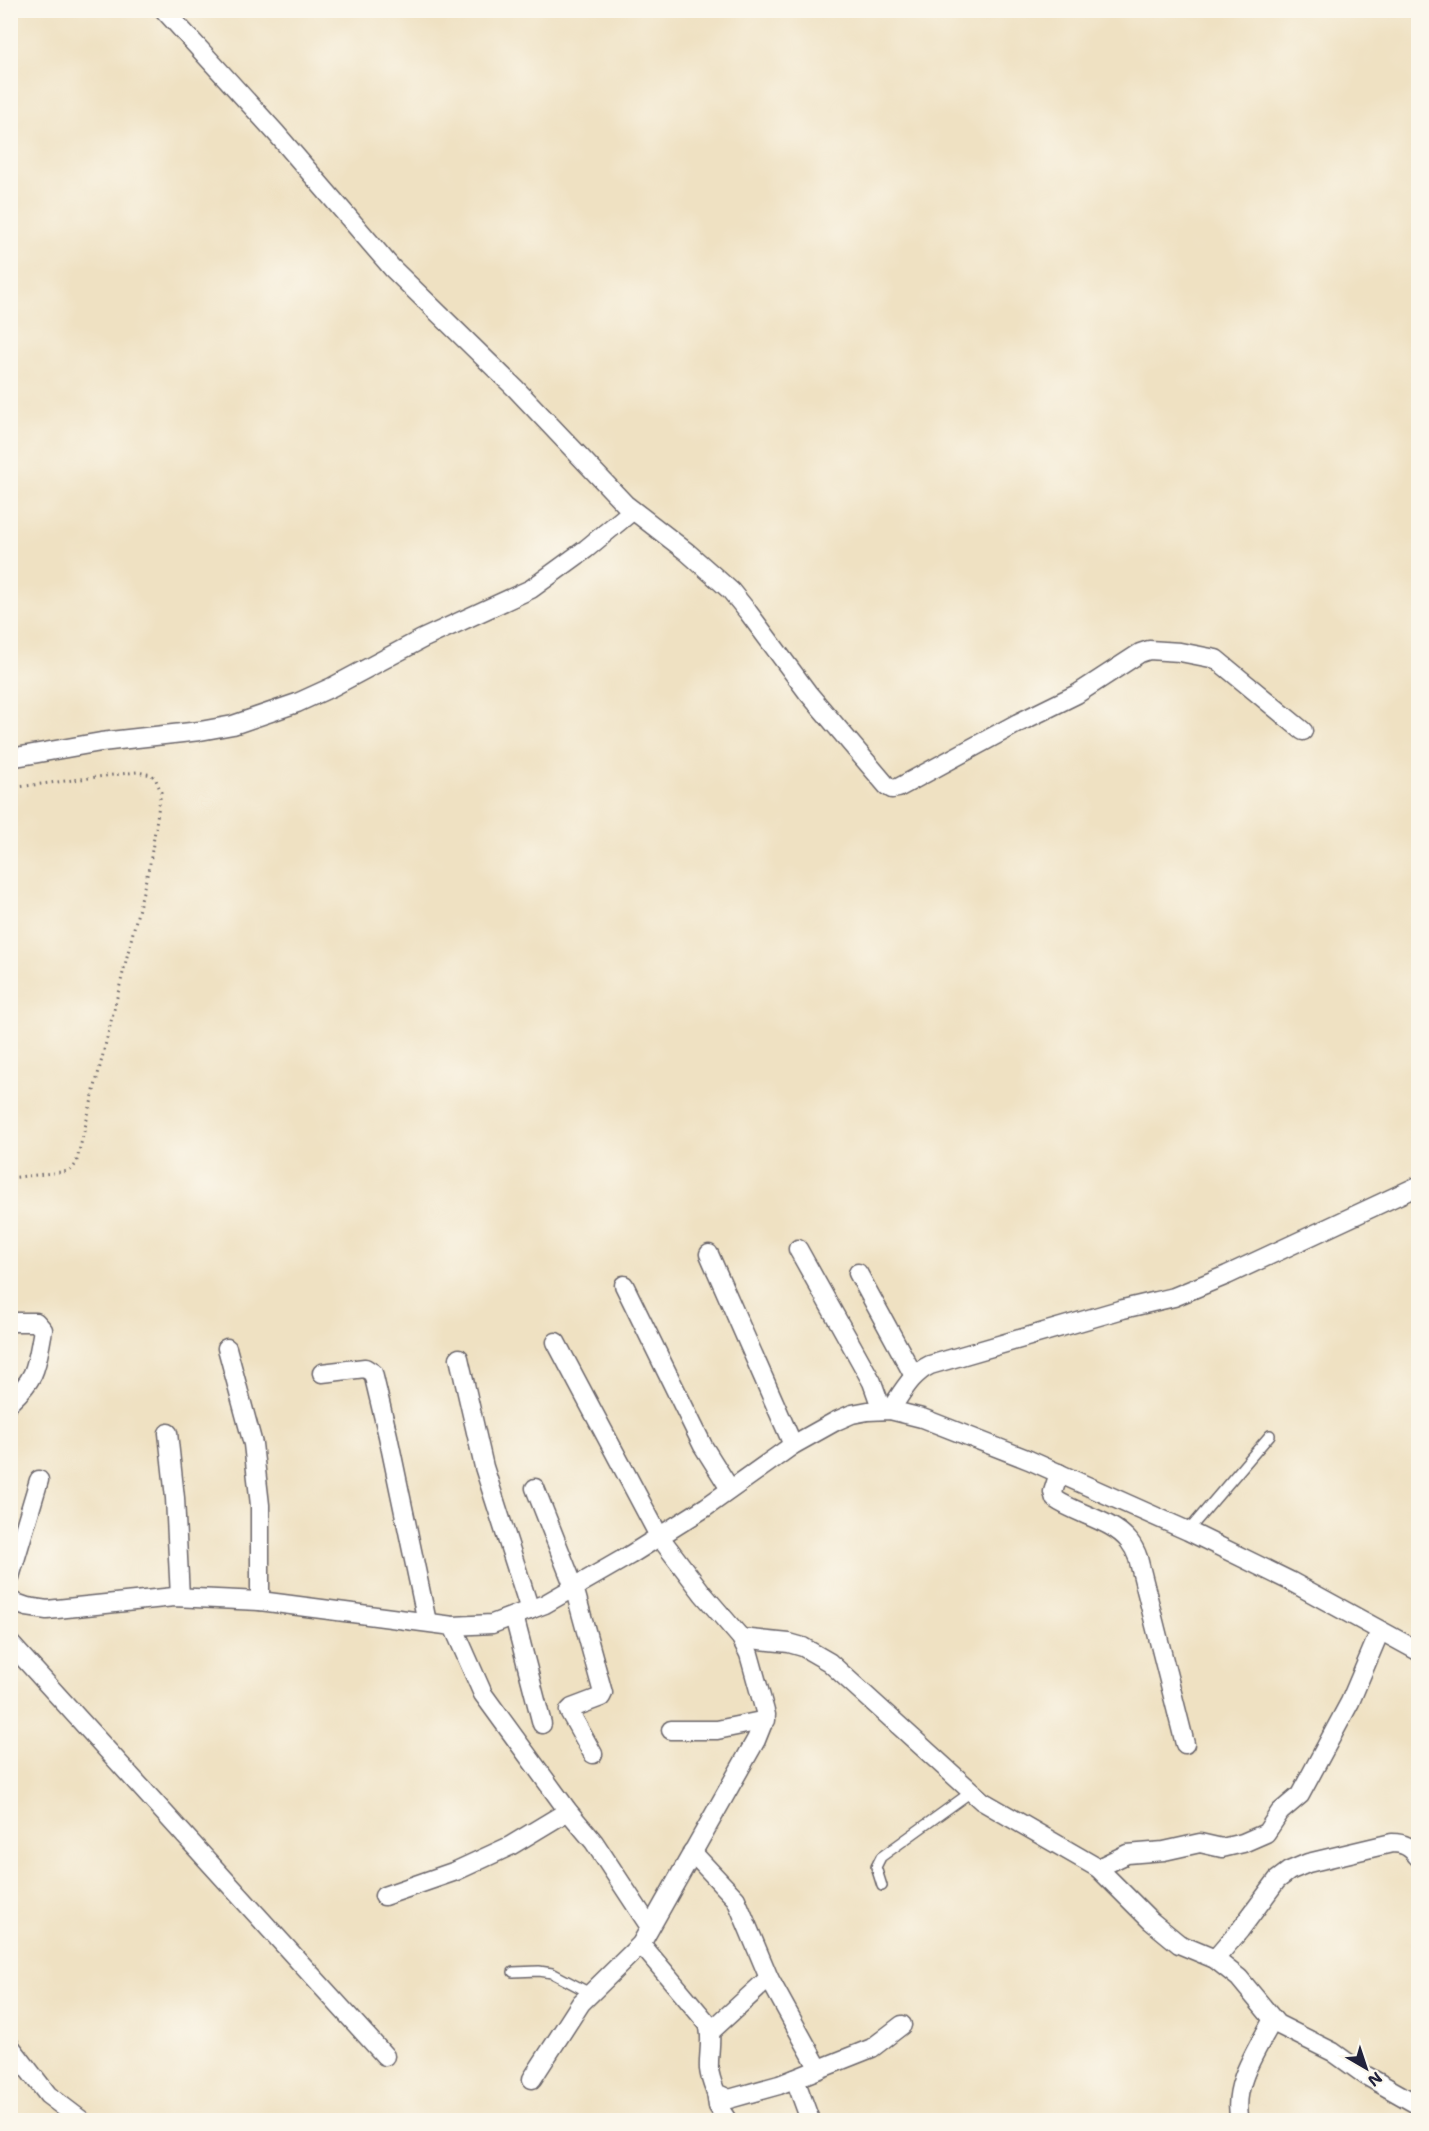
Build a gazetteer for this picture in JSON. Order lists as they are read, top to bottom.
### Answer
{
  "north": "bottom right"
}
